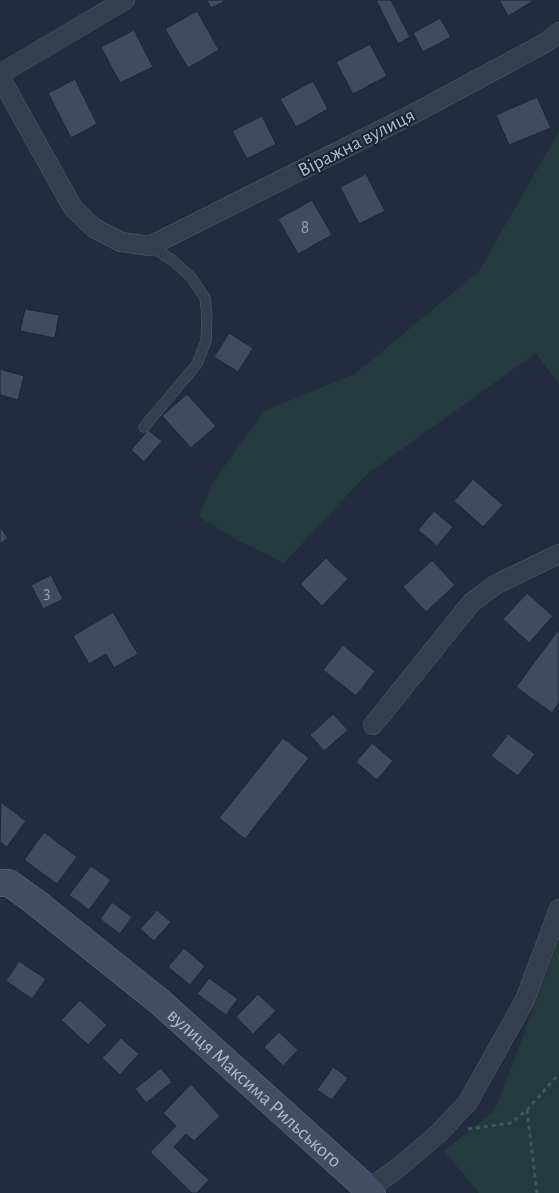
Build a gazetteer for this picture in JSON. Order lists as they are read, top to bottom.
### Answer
{
  "streets": {
    "main road": ["вулиця Максима Рильського"],
    "street": ["Віражна вулиця"]
  },
  "house_numbers": ["8", "3"]
}
